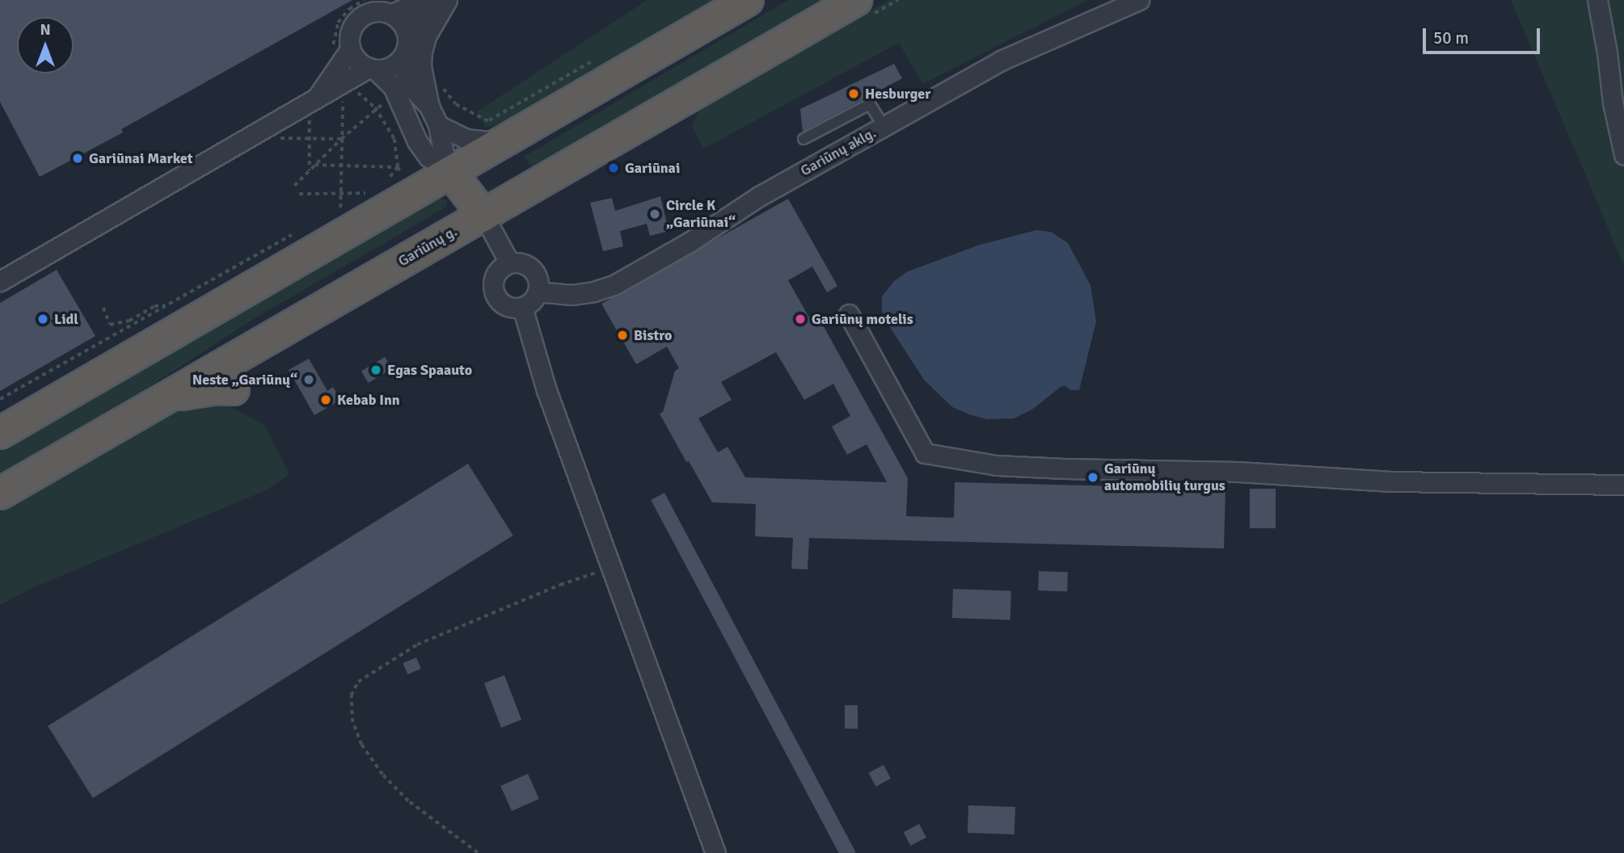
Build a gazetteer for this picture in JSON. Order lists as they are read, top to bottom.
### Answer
{
  "streets": {
    "highway": ["Gariūnų g."],
    "street": ["Gariūnų aklg."]
  },
  "places": [
    "Hesburger",
    "Gariūnai Market",
    "Gariūnai",
    "Circle K „Gariūnai“",
    "Lidl",
    "Gariūnų motelis",
    "Bistro",
    "Egas Spaauto",
    "Neste „Gariūnų“",
    "Kebab Inn",
    "Gariūnų automobilių turgus"
  ],
  "scale_bar": "50 m",
  "north": "top"
}
